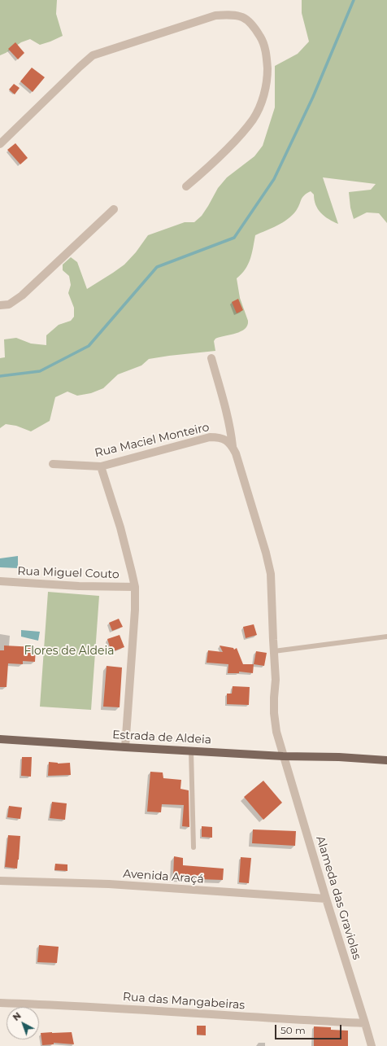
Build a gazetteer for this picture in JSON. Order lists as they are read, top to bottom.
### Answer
{
  "streets": {
    "main road": ["Estrada de Aldeia"],
    "street": [
      "Rua Maciel Monteiro",
      "Rua Miguel Couto",
      "Avenida Araçá",
      "Alameda das Graviolas",
      "Rua das Mangabeiras"
    ]
  },
  "crossings": [
    ["Rua Maciel Monteiro", "Alameda das Graviolas"],
    ["Estrada de Aldeia", "Alameda das Graviolas"],
    ["Avenida Araçá", "Alameda das Graviolas"],
    ["Alameda das Graviolas", "Rua das Mangabeiras"]
  ],
  "parks": ["Flores de Aldeia"],
  "scale_bar": "50 m",
  "north": "top left"
}
